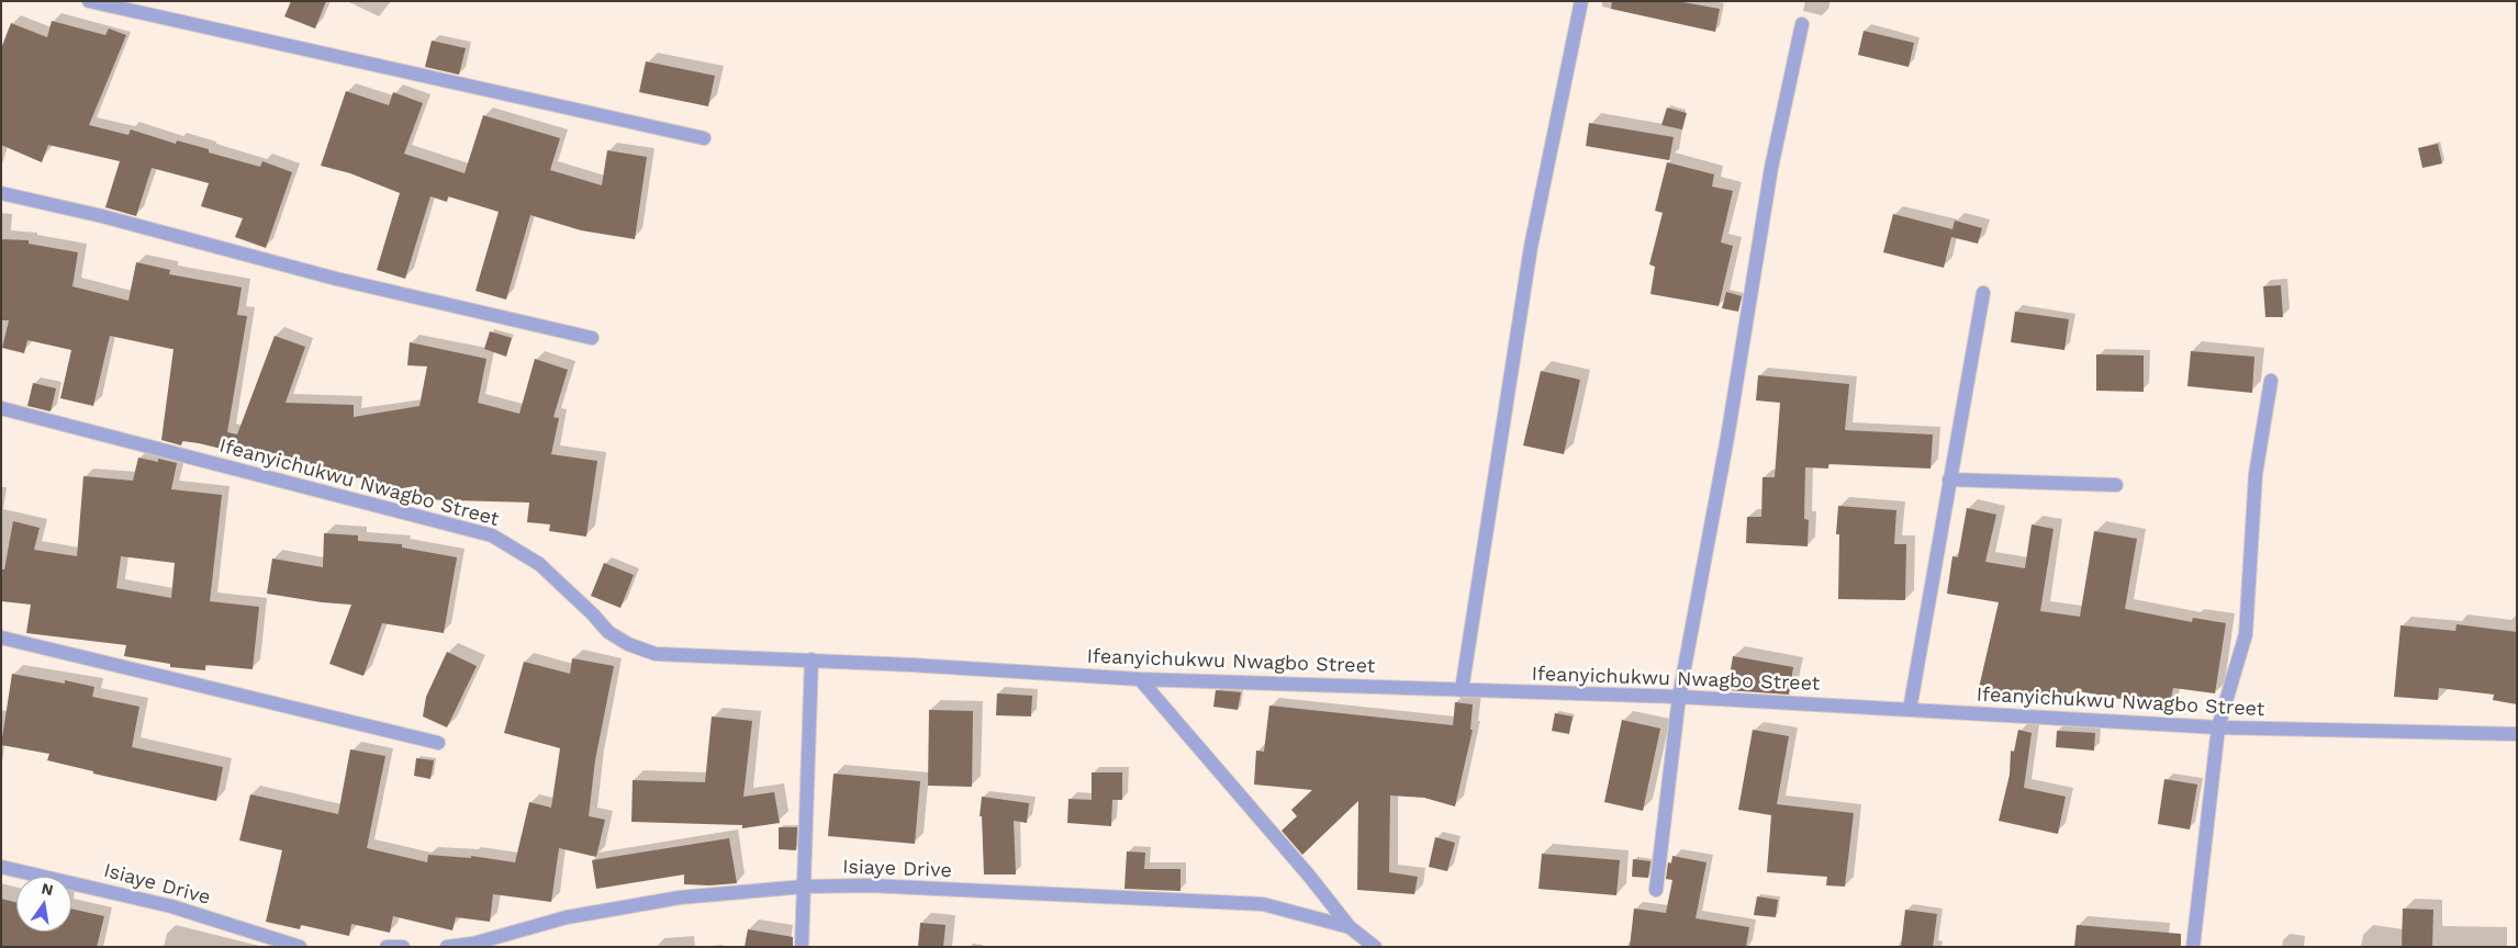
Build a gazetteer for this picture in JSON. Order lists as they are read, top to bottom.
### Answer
{
  "streets": {
    "street": ["Ifeanyichukwu Nwagbo Street", "Isiaye Drive"]
  },
  "north": "top"
}
